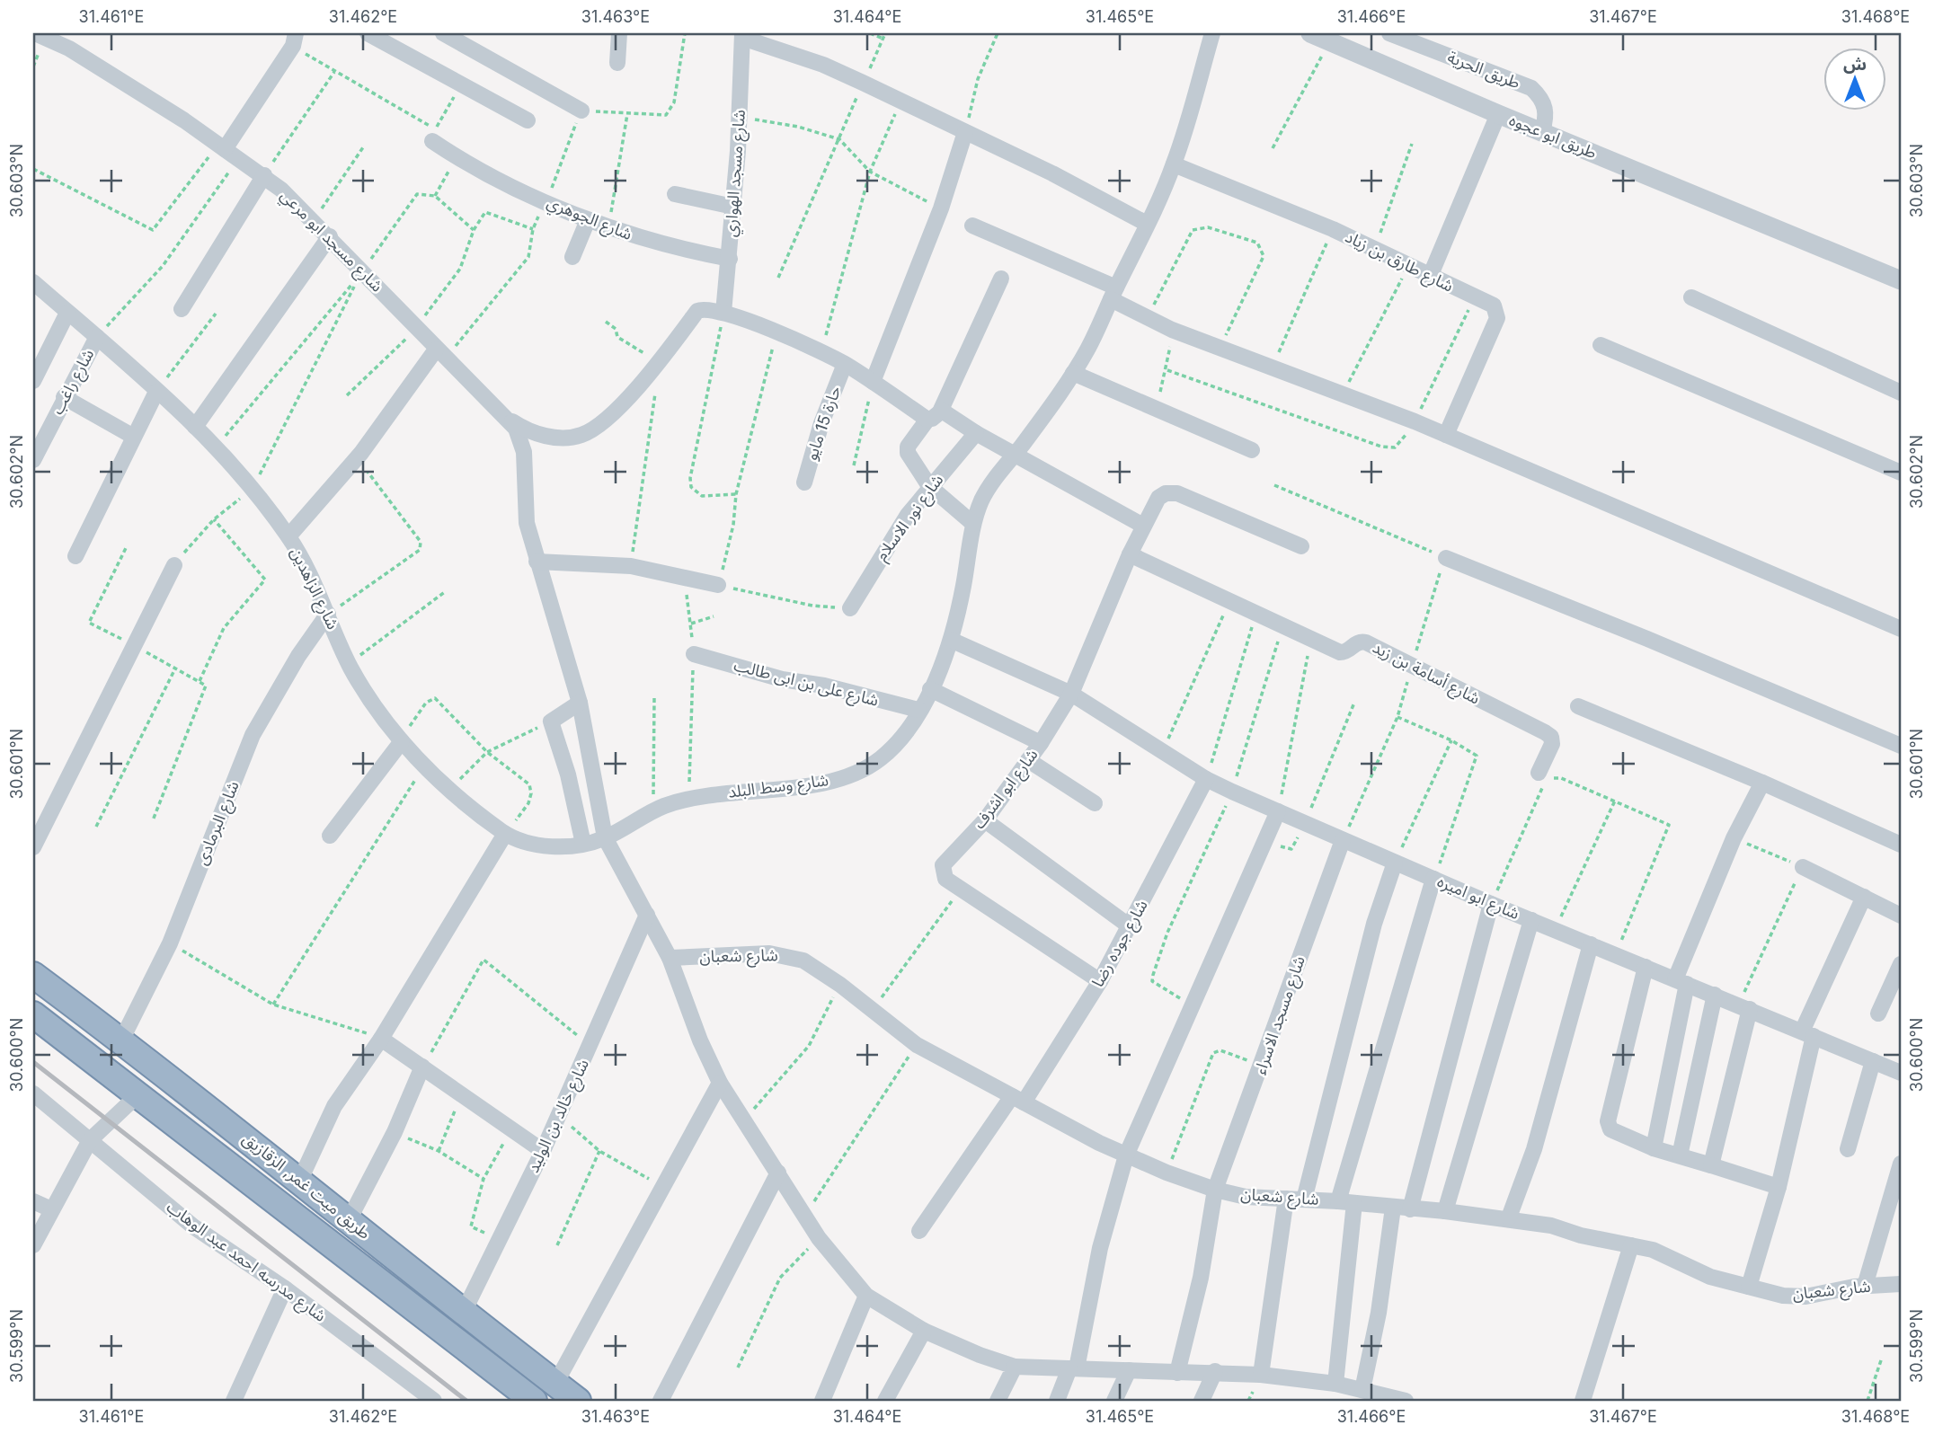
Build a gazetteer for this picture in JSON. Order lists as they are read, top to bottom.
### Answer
{
  "streets": {
    "highway": ["طريق ميت غمر, الزقازيق"],
    "street": [
      "طريق الحرية",
      "طريق ابو عجوه",
      "شارع مسجد الهواري",
      "شارع الجوهري",
      "شارع مسجد ابو مرعي",
      "شارع طارق بن زياد",
      "شارع راغب",
      "حارة 15 مايو",
      "شارع نور الاسلام",
      "شارع الزاهدين",
      "شارع أسامة بن زيد",
      "شارع على بن ابى طالب",
      "شارع وسط البلد",
      "شارع ابو اشرف",
      "شارع البرمادى",
      "شارع ابو اميره",
      "شارع جوده رضا",
      "شارع شعبان",
      "شارع مسجد الاسراء",
      "شارع خالد بن الوليد",
      "شارع مدرسه احمد عبد الوهاب"
    ]
  },
  "crossings": [
    ["طريق الحرية", "طريق ابو عجوه"],
    ["شارع مسجد الهواري", "شارع الجوهري"],
    ["شارع طارق بن زياد", "شارع وسط البلد"],
    ["شارع راغب", "شارع الزاهدين"],
    ["شارع الزاهدين", "شارع وسط البلد"],
    ["شارع الزاهدين", "شارع البرمادى"],
    ["شارع أسامة بن زيد", "شارع ابو اشرف"],
    ["شارع على بن ابى طالب", "شارع وسط البلد"],
    ["شارع وسط البلد", "شارع ابو اميره"],
    ["شارع ابو اشرف", "شارع ابو اميره"],
    ["شارع ابو اشرف", "شارع جوده رضا"],
    ["شارع البرمادى", "طريق ميت غمر, الزقازيق"],
    ["شارع ابو اميره", "شارع جوده رضا"],
    ["شارع ابو اميره", "شارع مسجد الاسراء"],
    ["شارع جوده رضا", "شارع شعبان"],
    ["شارع شعبان", "شارع مسجد الاسراء"],
    ["شارع خالد بن الوليد", "طريق ميت غمر, الزقازيق"]
  ],
  "north": "top",
  "coordinates": [
    "31.461°E",
    "31.462°E",
    "31.463°E",
    "31.464°E",
    "31.465°E",
    "31.466°E",
    "31.467°E",
    "31.468°E",
    "30.603°N",
    "30.602°N",
    "30.601°N",
    "30.600°N",
    "30.599°N"
  ]
}
